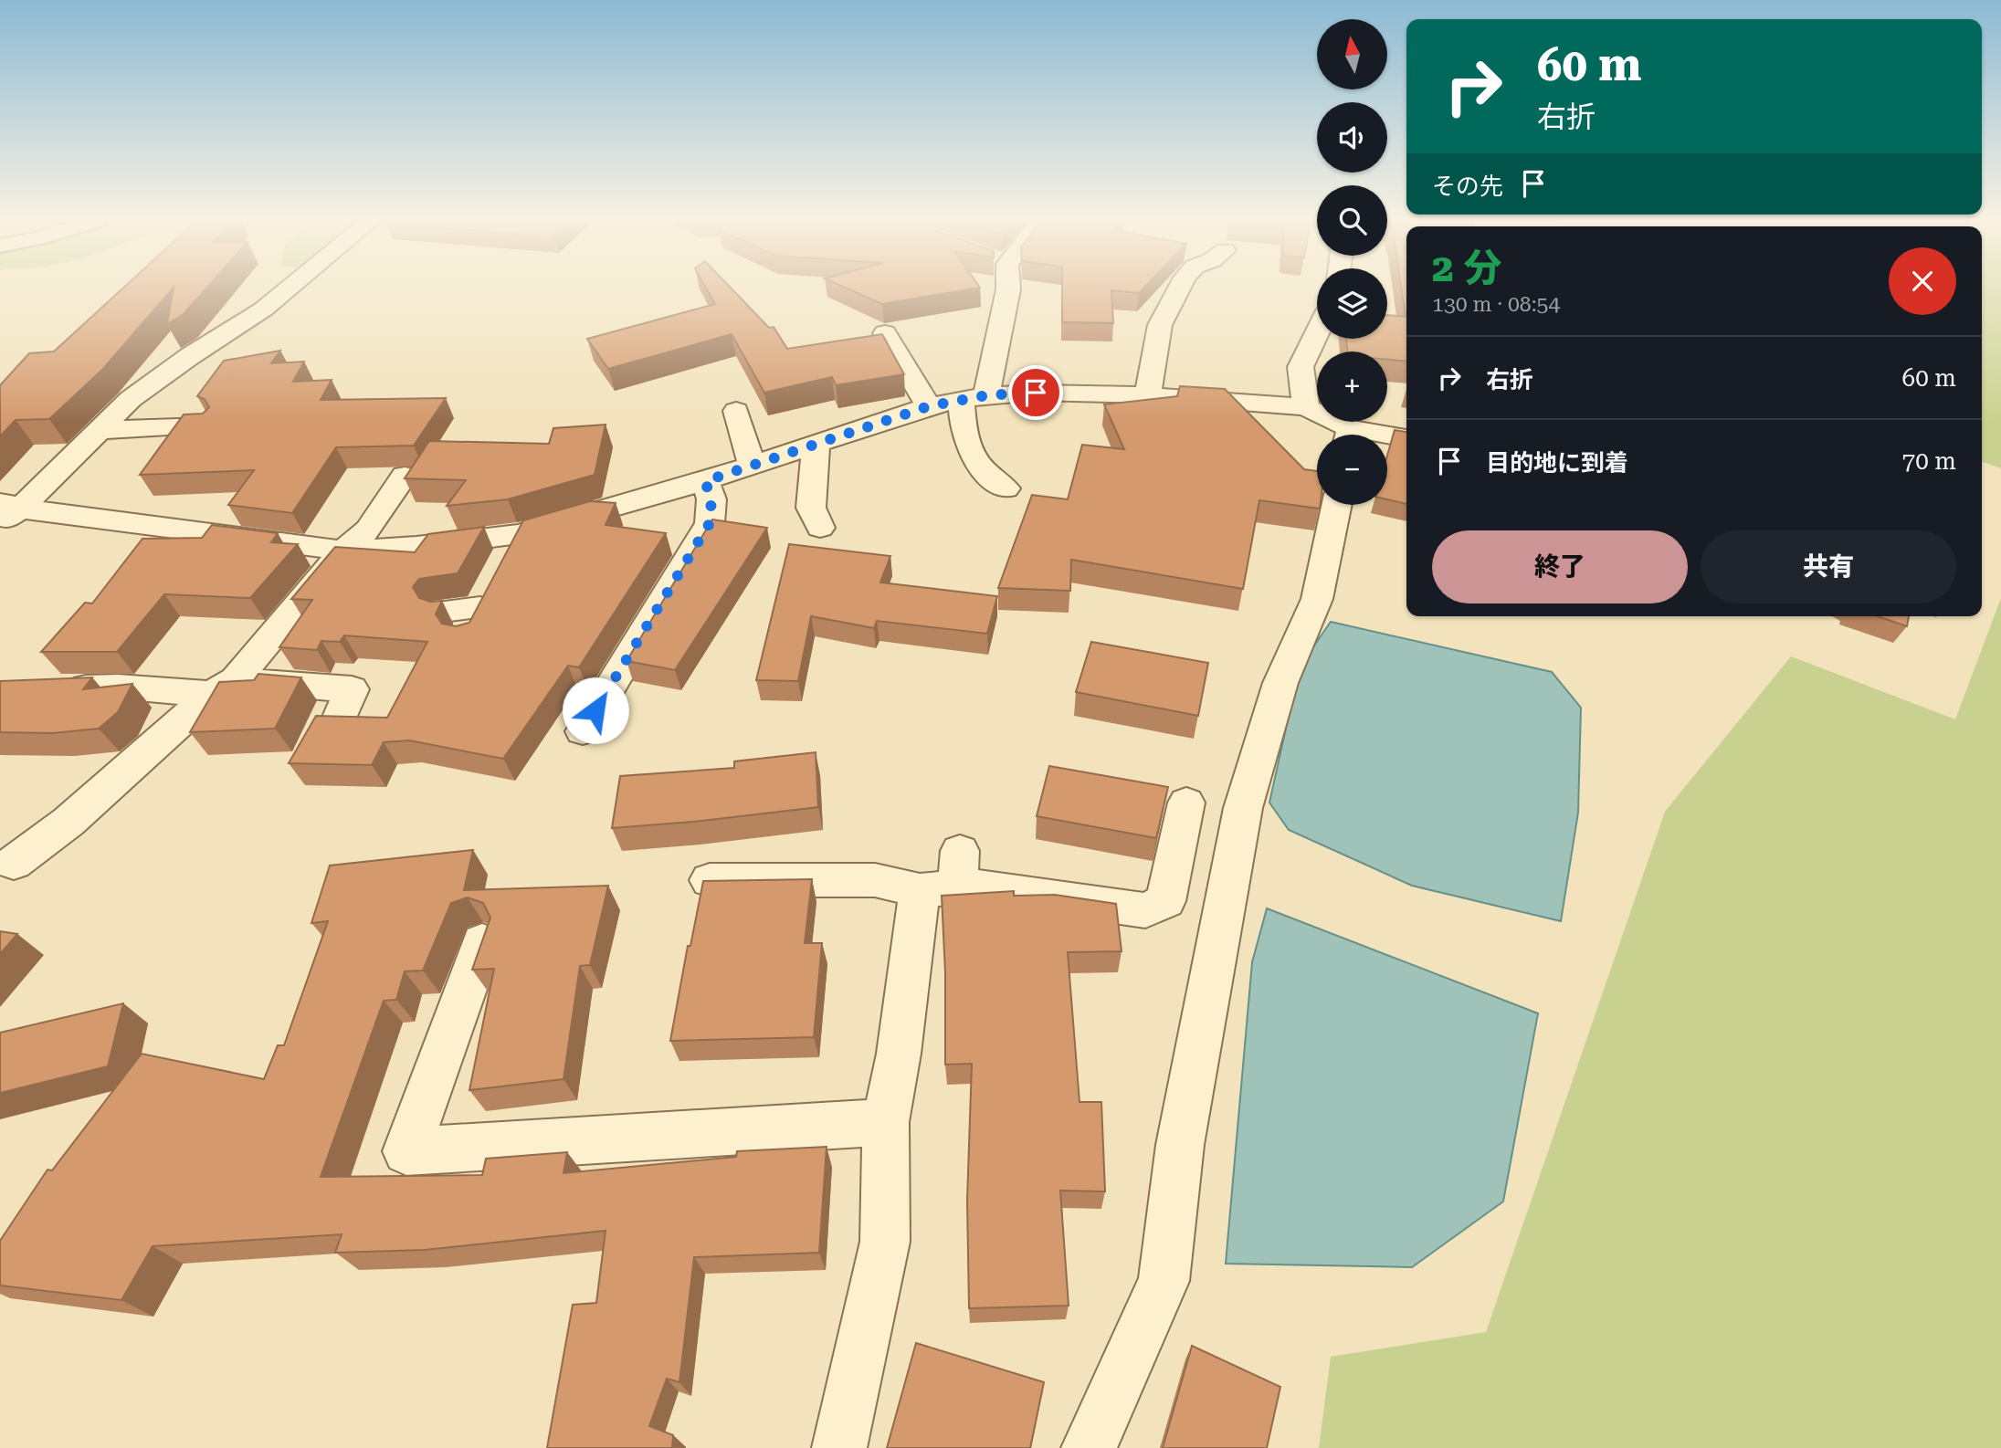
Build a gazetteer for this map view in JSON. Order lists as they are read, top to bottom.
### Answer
{
  "north": "top",
  "page": {
    "map_buttons": ["+", "−"],
    "turn": ["60 m", "右折"],
    "then": "その先",
    "heading": ["2 分", "130 m · 08:54"],
    "list": [
      {
        "name": "右折",
        "value": "60 m"
      },
      {
        "name": "目的地に到着",
        "value": "70 m"
      }
    ],
    "buttons": ["終了", "共有"]
  }
}
